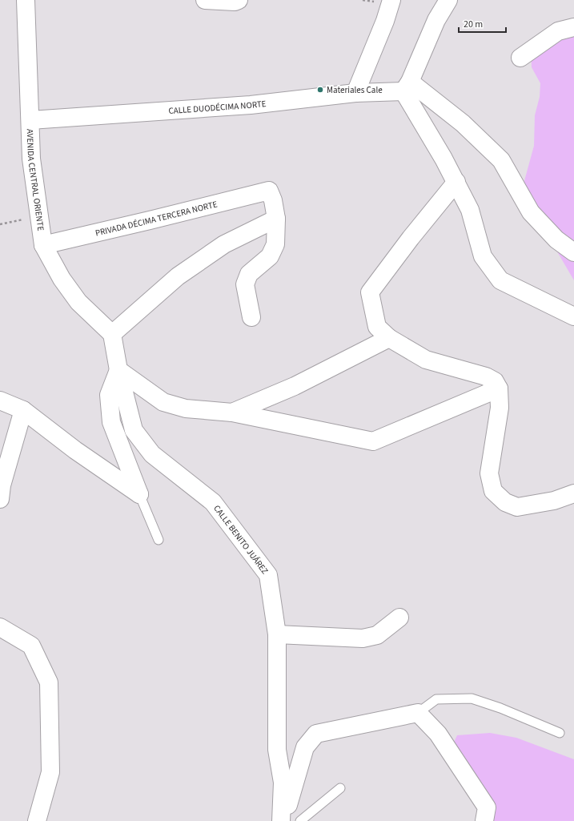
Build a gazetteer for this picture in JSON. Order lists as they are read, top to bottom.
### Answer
{
  "streets": {
    "street": [
      "CALLE DUODÉCIMA NORTE",
      "AVENIDA CENTRAL ORIENTE",
      "PRIVADA DÉCIMA TERCERA NORTE",
      "CALLE BENITO JUÁREZ"
    ]
  },
  "crossings": [
    ["CALLE DUODÉCIMA NORTE", "AVENIDA CENTRAL ORIENTE"],
    ["AVENIDA CENTRAL ORIENTE", "PRIVADA DÉCIMA TERCERA NORTE"],
    ["AVENIDA CENTRAL ORIENTE", "CALLE BENITO JUÁREZ"]
  ],
  "places": ["Materiales Cale"],
  "scale_bar": "20 m"
}
